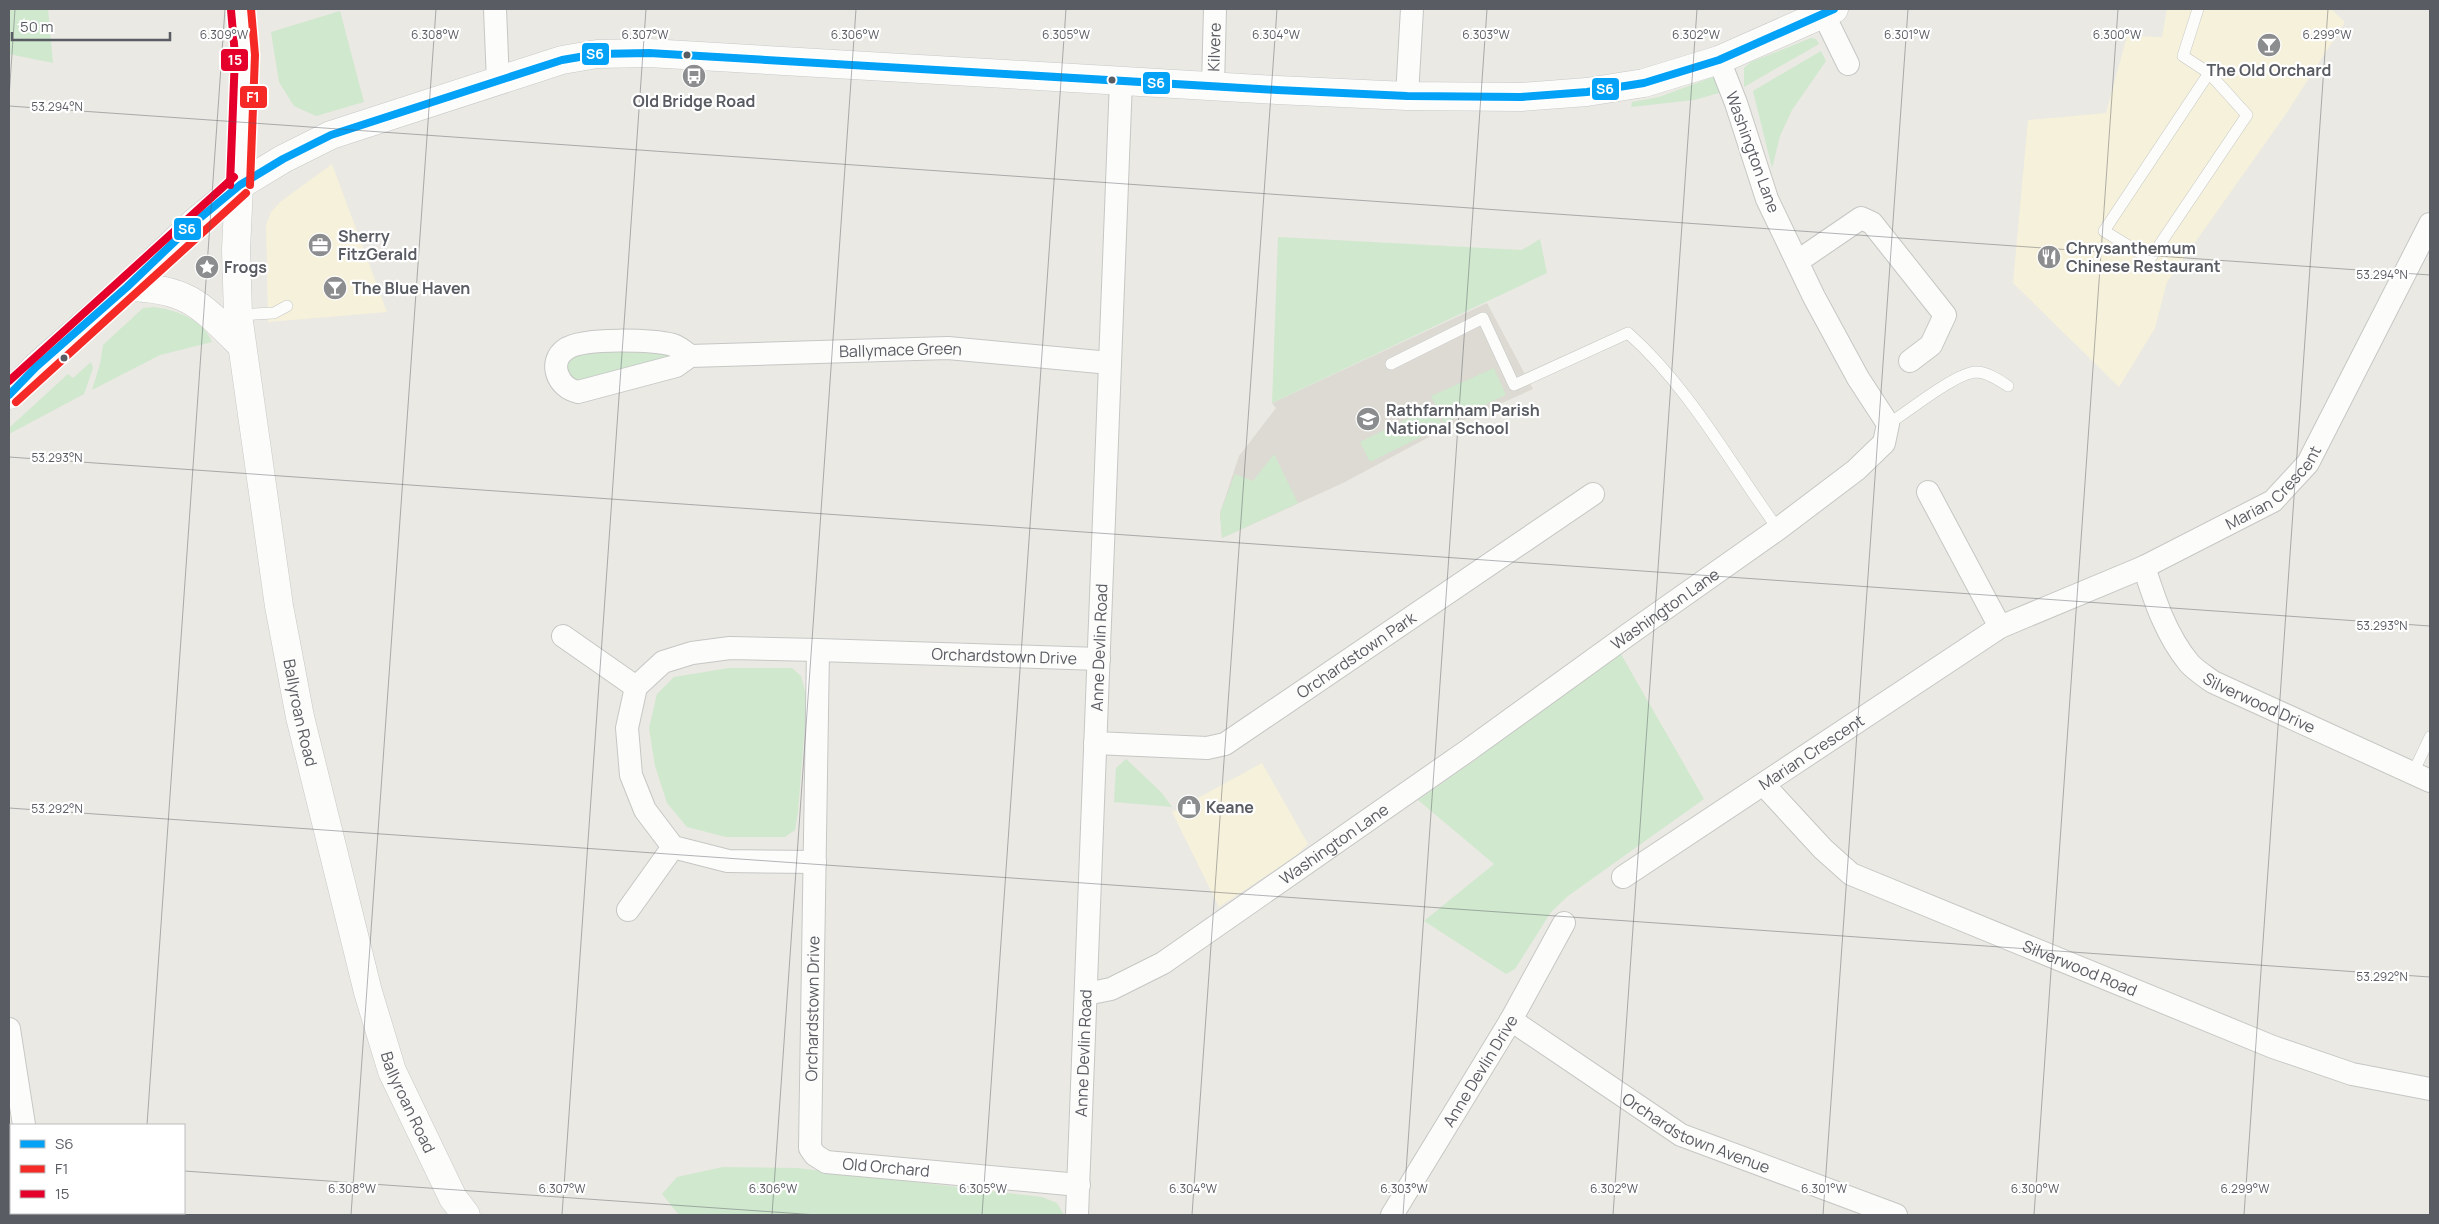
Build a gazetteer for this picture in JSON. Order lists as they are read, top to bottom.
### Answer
{
  "streets": {
    "main road": ["Ballyroan Road"],
    "street": [
      "Kilvere",
      "Washington Lane",
      "Ballymace Green",
      "Marian Crescent",
      "Anne Devlin Road",
      "Orchardstown Drive",
      "Orchardstown Park",
      "Silverwood Drive",
      "Silverwood Road",
      "Anne Devlin Drive",
      "Orchardstown Avenue",
      "Old Orchard"
    ]
  },
  "crossings": [
    ["Washington Lane", "Anne Devlin Road"],
    ["Ballymace Green", "Anne Devlin Road"],
    ["Marian Crescent", "Silverwood Drive"],
    ["Marian Crescent", "Silverwood Road"],
    ["Anne Devlin Road", "Orchardstown Drive"],
    ["Anne Devlin Road", "Orchardstown Park"],
    ["Anne Devlin Road", "Old Orchard"],
    ["Orchardstown Drive", "Old Orchard"],
    ["Anne Devlin Drive", "Orchardstown Avenue"]
  ],
  "places": {
    "bar": ["The Old Orchard", "The Blue Haven"],
    "bus stop": ["Old Bridge Road"],
    "office": ["Sherry FitzGerald"],
    "restaurant": ["Chrysanthemum Chinese Restaurant"],
    "place": ["Frogs"],
    "school or university": ["Rathfarnham Parish National School"],
    "shop": ["Keane"]
  },
  "lines": ["transit line S6", "transit line F1", "transit line 15"],
  "legend": ["S6", "F1", "15"],
  "scale_bar": "50 m",
  "coordinates": [
    "6.309°W",
    "6.308°W",
    "6.307°W",
    "6.306°W",
    "6.305°W",
    "6.304°W",
    "6.303°W",
    "6.302°W",
    "6.301°W",
    "6.300°W",
    "6.299°W",
    "53.294°N",
    "53.293°N",
    "53.292°N"
  ]
}
